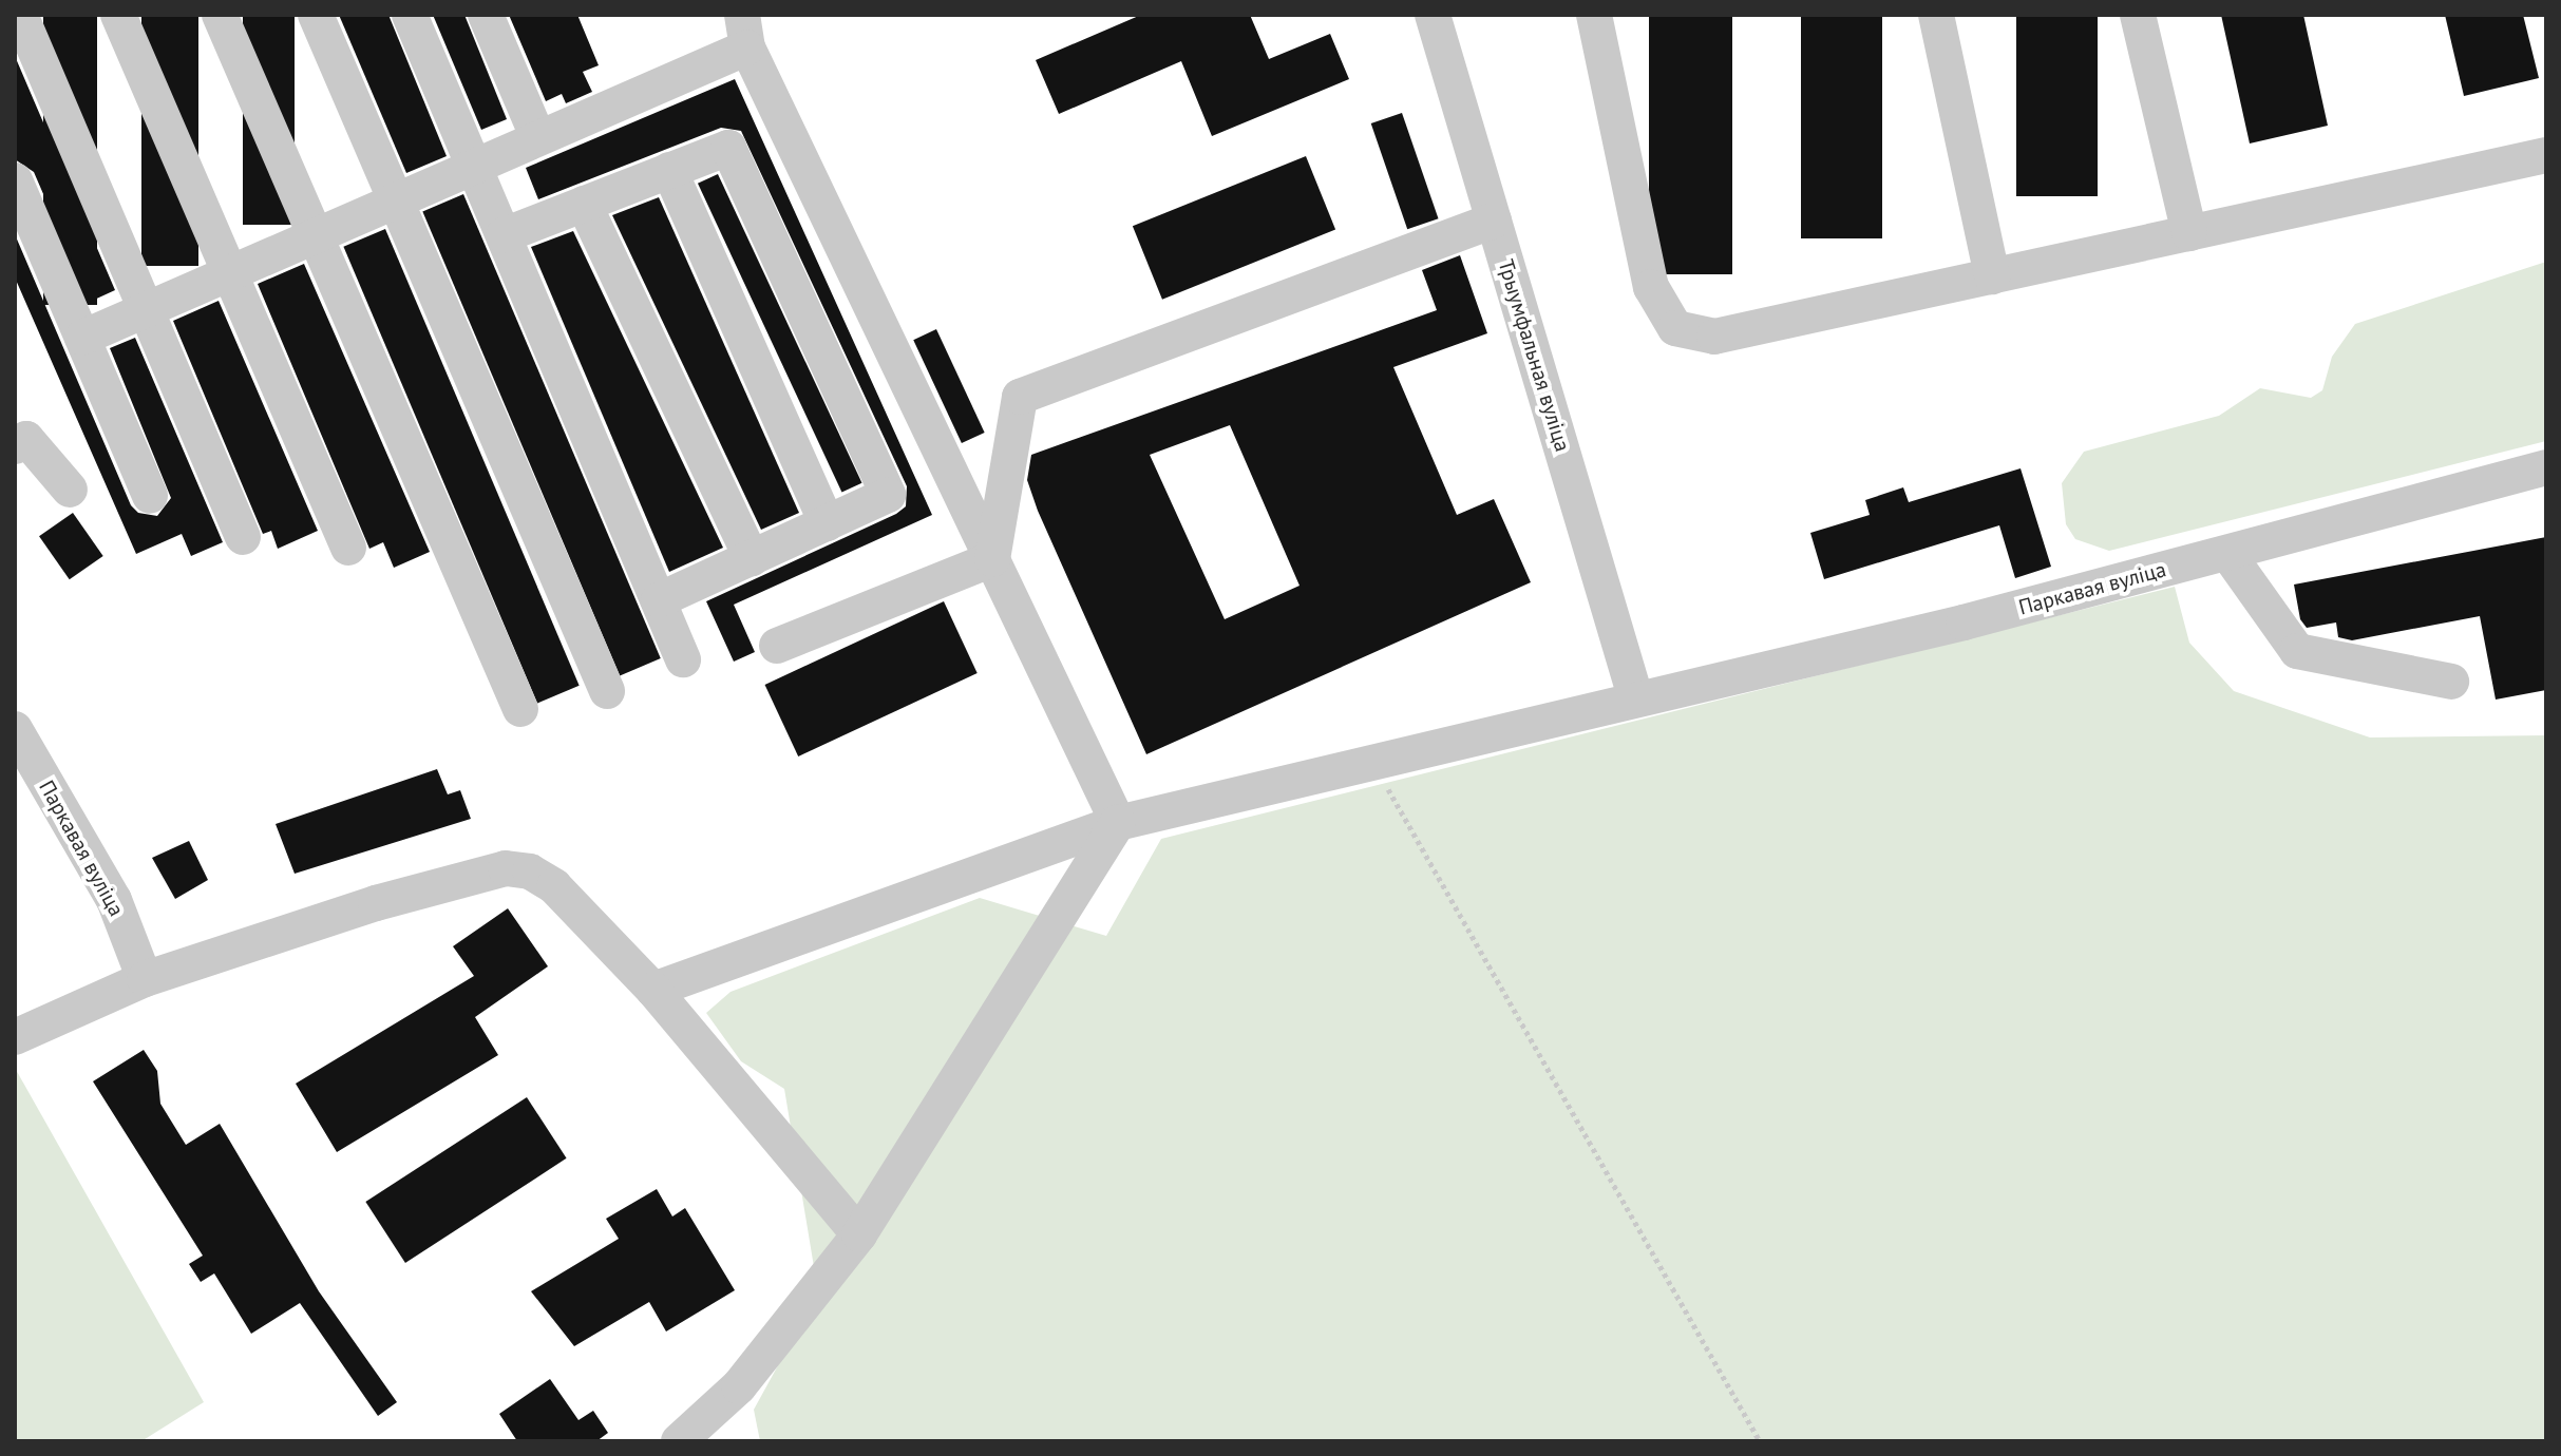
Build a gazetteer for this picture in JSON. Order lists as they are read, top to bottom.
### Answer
{
  "streets": {
    "street": ["Трыумфальная вуліца", "Паркавая вуліца"]
  },
  "crossings": [
    ["Трыумфальная вуліца", "Паркавая вуліца"]
  ]
}
